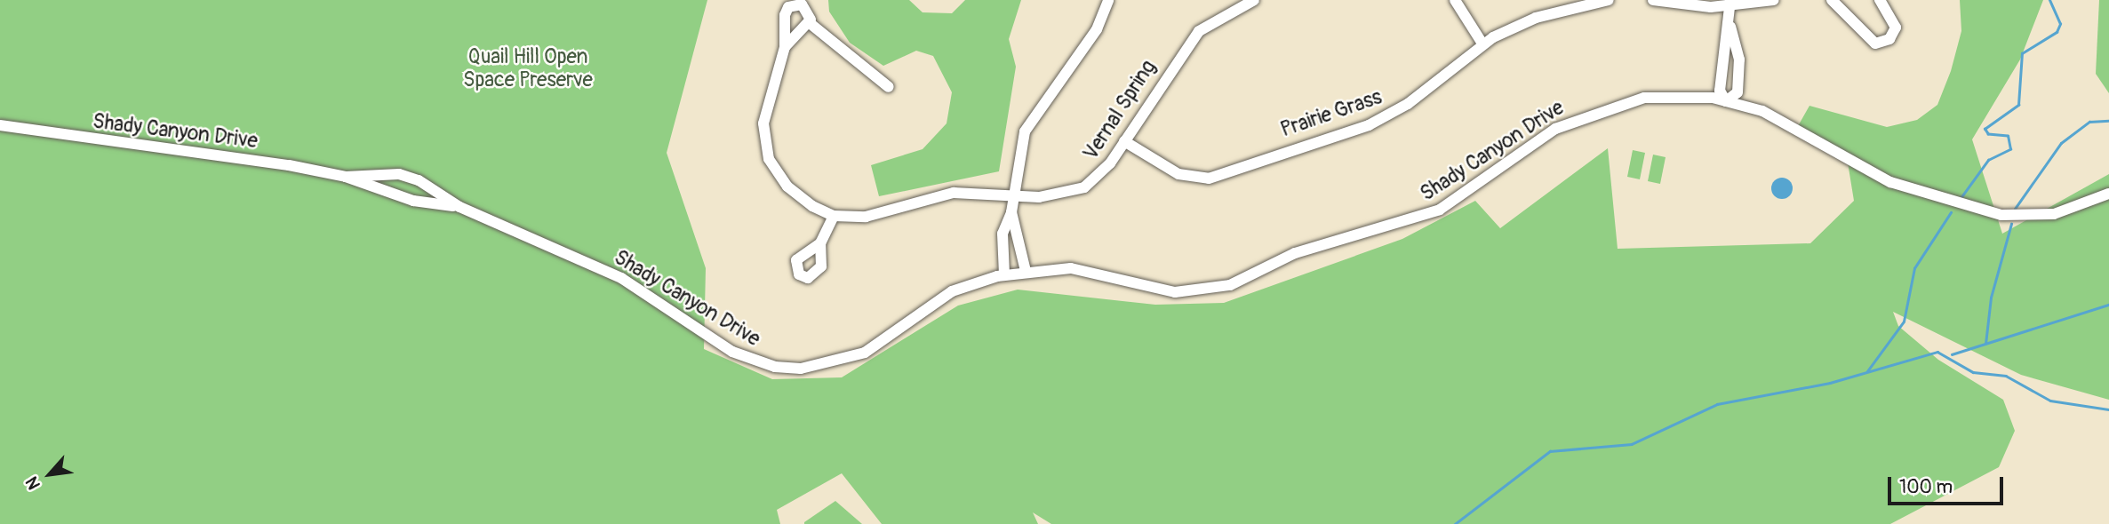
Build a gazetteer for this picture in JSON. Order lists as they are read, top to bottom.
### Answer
{
  "streets": {
    "street": ["Vernal Spring", "Prairie Grass", "Shady Canyon Drive"]
  },
  "crossings": [
    ["Vernal Spring", "Prairie Grass"]
  ],
  "parks": ["Quail Hill Open Space Preserve"],
  "scale_bar": "100 m",
  "north": "bottom left"
}
